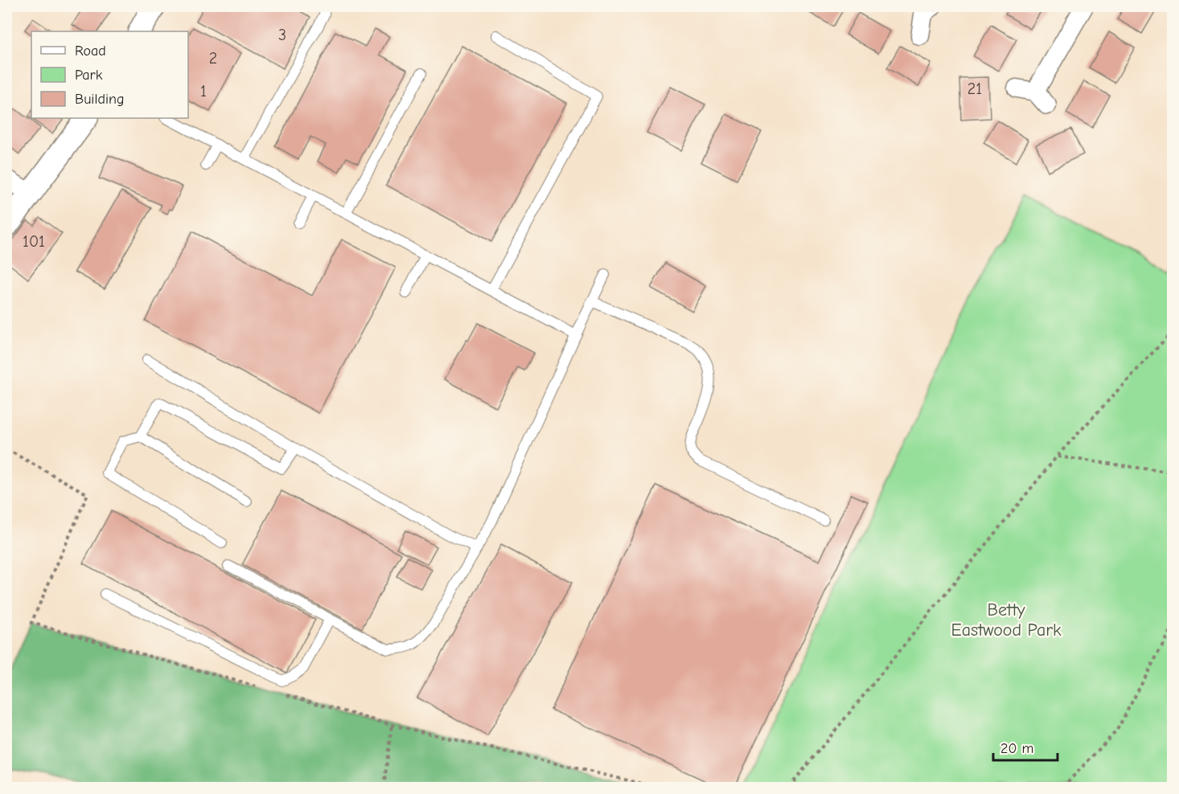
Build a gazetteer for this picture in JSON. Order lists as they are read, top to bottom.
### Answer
{
  "parks": ["Betty Eastwood Park"],
  "house_numbers": [
    "3",
    "2",
    "21",
    "1",
    "101"
  ],
  "legend": ["Road", "Park", "Building"],
  "scale_bar": "20 m"
}
